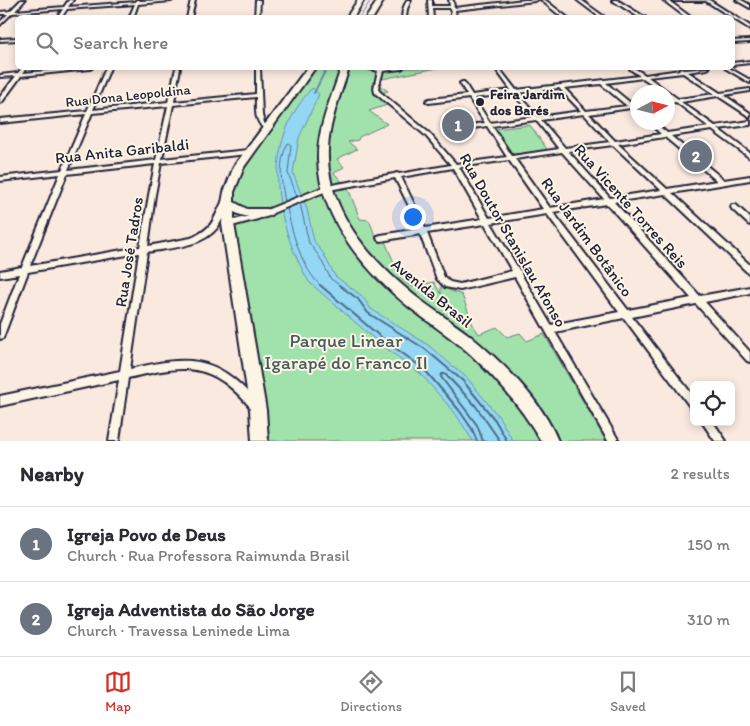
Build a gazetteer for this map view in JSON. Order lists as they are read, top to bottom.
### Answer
{
  "streets": {
    "highway": ["Avenida Brasil"],
    "street": [
      "Rua Dona Leopoldina",
      "Rua Anita Garibaldi",
      "Rua Vicente Torres Reis",
      "Rua Jardim Botânico",
      "Rua Doutor Stanislau Afonso",
      "Rua José Tadros"
    ]
  },
  "crossings": [
    ["Rua Dona Leopoldina", "Rua José Tadros"],
    ["Rua Anita Garibaldi", "Rua José Tadros"]
  ],
  "parks": ["Parque Linear Igarapé do Franco II"],
  "places": ["Feira Jardim dos Barés"],
  "north": "right",
  "page": {
    "search": "Search here",
    "pins": ["1", "2"],
    "heading": ["Nearby", "2 results"],
    "list": [
      {
        "mark": "1",
        "name": "Igreja Povo de Deus",
        "note": "Church · Rua Professora Raimunda Brasil",
        "value": "150 m"
      },
      {
        "mark": "2",
        "name": "Igreja Adventista do São Jorge",
        "note": "Church · Travessa Leninede Lima",
        "value": "310 m"
      }
    ],
    "nav": ["Map", "Directions", "Saved"]
  }
}
